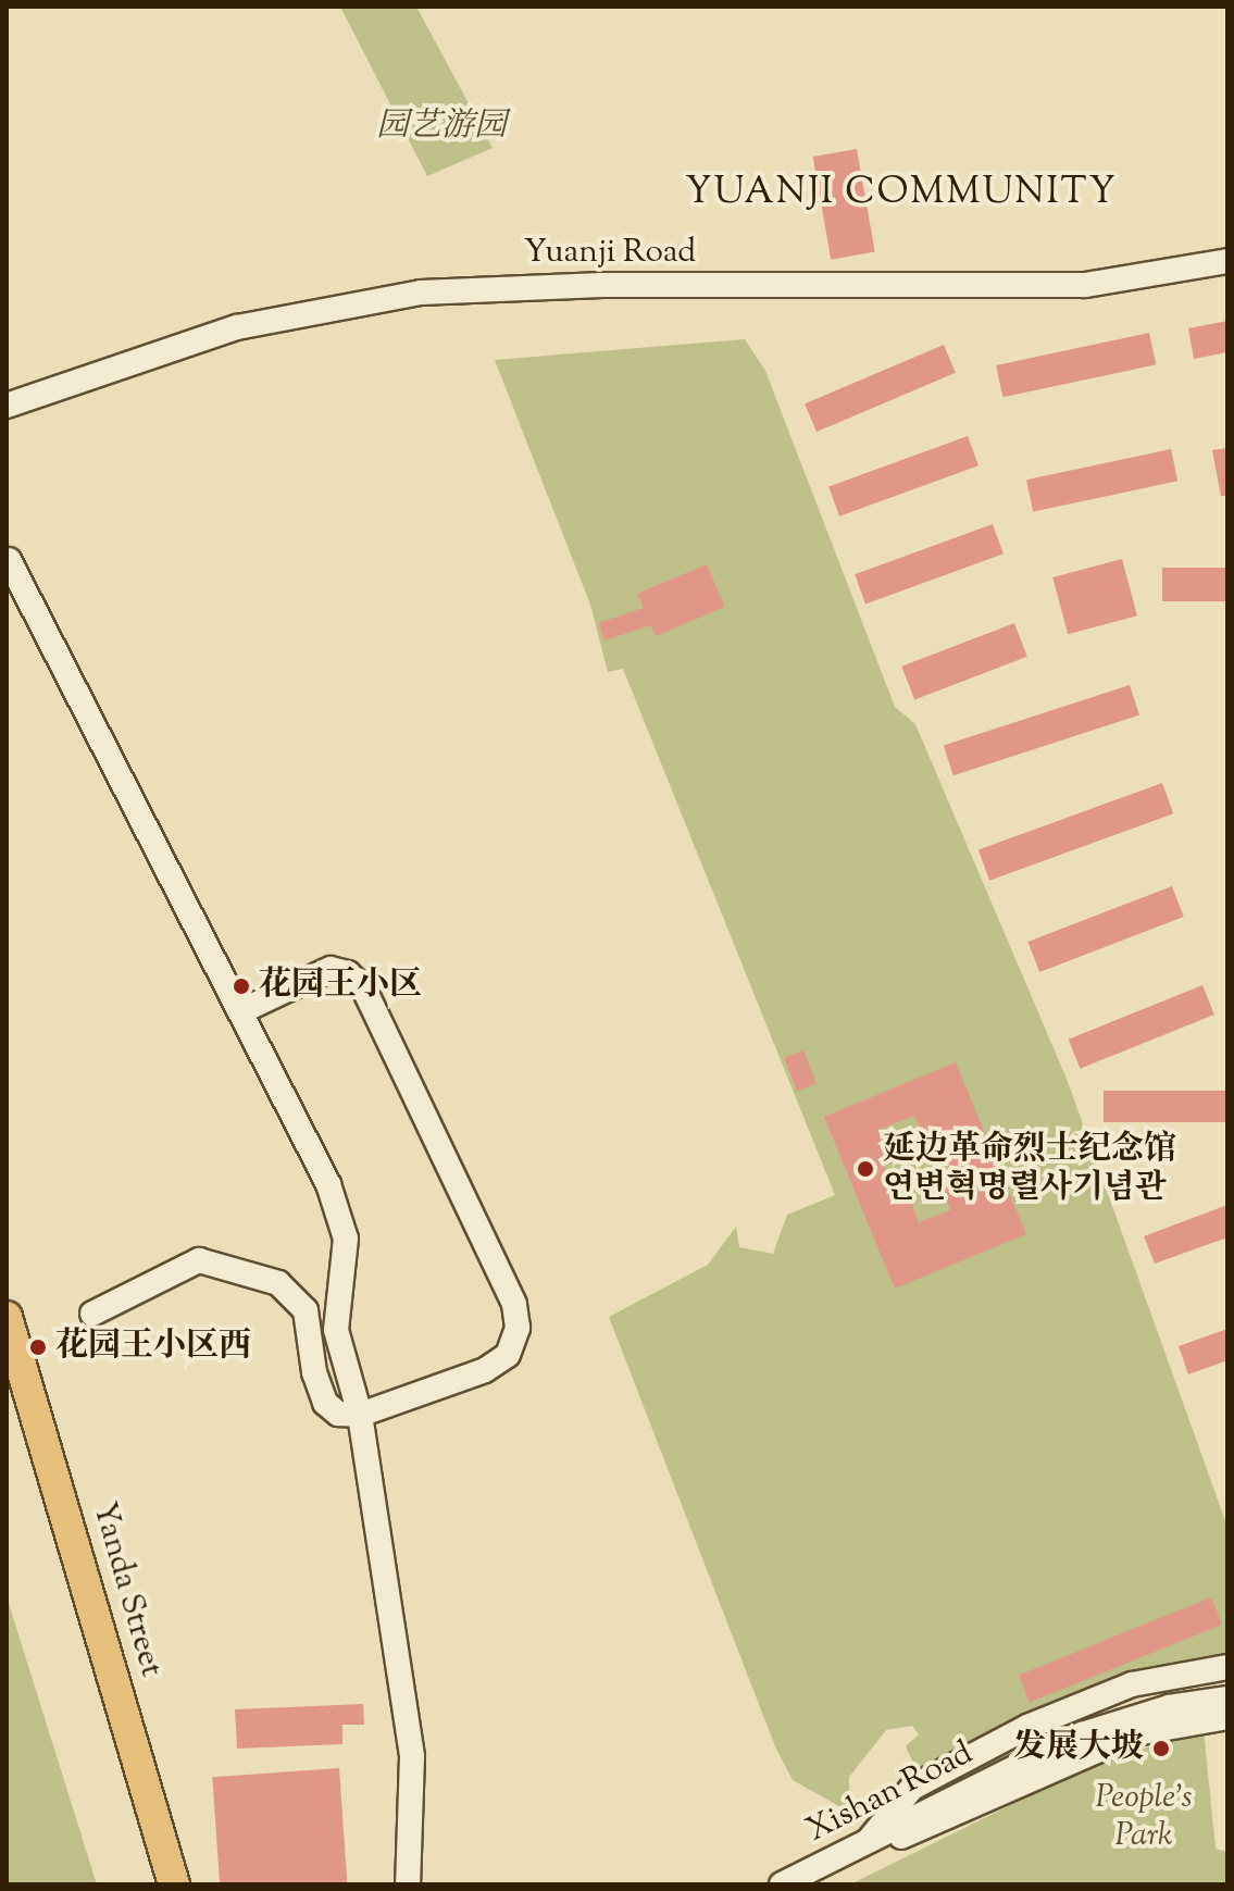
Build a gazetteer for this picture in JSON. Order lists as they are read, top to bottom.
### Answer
{
  "streets": {
    "main road": ["Yanda Street"],
    "street": ["Yuanji Road", "Xishan Road"]
  },
  "districts": ["YUANJI COMMUNITY"],
  "parks": ["园艺游园", "People's Park"],
  "places": [
    "花园王小区",
    "延边革命烈士纪念馆 연변혁명렬사기념관",
    "花园王小区西",
    "发展大坡"
  ]
}
